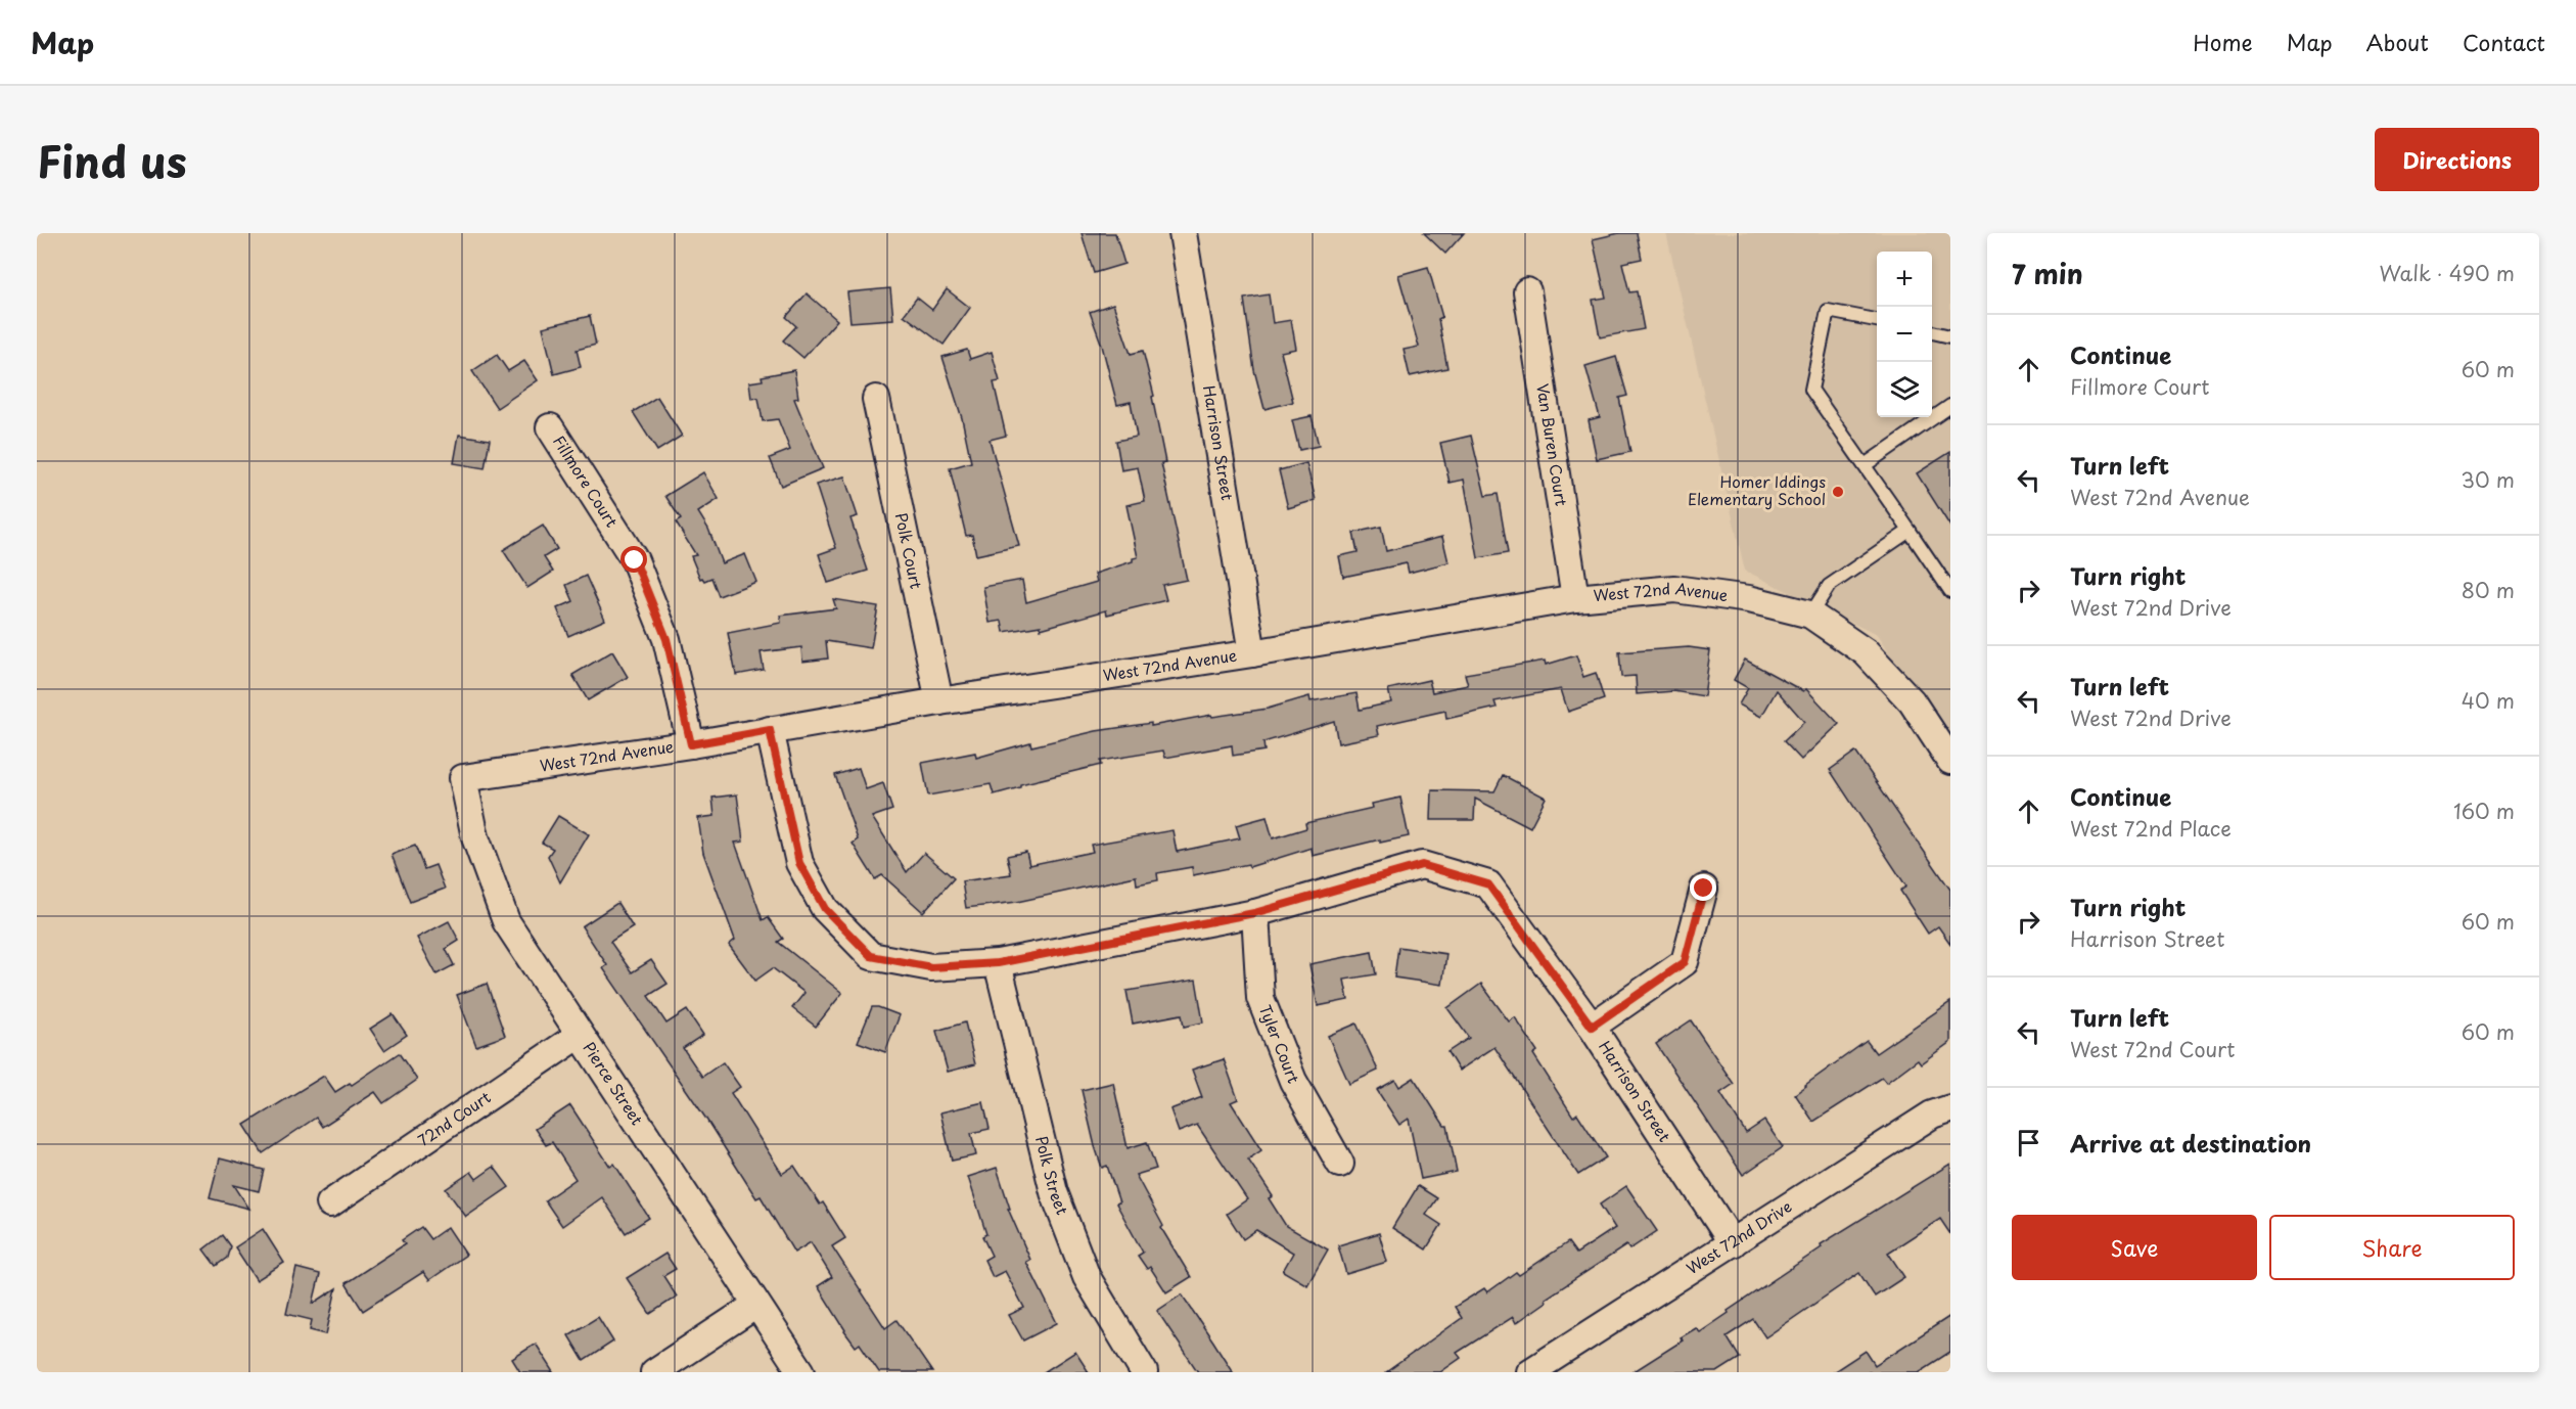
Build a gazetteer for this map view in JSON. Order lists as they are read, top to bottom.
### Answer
{
  "streets": {
    "street": [
      "Harrison Street",
      "Van Buren Court",
      "Fillmore Court",
      "Polk Court",
      "West 72nd Avenue",
      "Tyler Court",
      "Pierce Street",
      "72nd Court",
      "Polk Street",
      "West 72nd Drive"
    ]
  },
  "crossings": [
    ["Harrison Street", "West 72nd Avenue"],
    ["Harrison Street", "Tyler Court"],
    ["Harrison Street", "West 72nd Drive"],
    ["Van Buren Court", "West 72nd Avenue"],
    ["Fillmore Court", "West 72nd Avenue"],
    ["Polk Court", "West 72nd Avenue"],
    ["West 72nd Avenue", "Pierce Street"],
    ["Pierce Street", "72nd Court"]
  ],
  "places": ["Homer Iddings Elementary School"],
  "page": {
    "header": "Map",
    "nav": [
      "Home",
      "Map",
      "About",
      "Contact"
    ],
    "title": "Find us",
    "buttons": [
      "Directions",
      ["Save", "Share"]
    ],
    "heading": ["7 min", "Walk · 490 m"],
    "map_buttons": ["+", "−"],
    "list": [
      ["Continue", "Fillmore Court", "60 m"],
      ["Turn left", "West 72nd Avenue", "30 m"],
      ["Turn right", "West 72nd Drive", "80 m"],
      ["Turn left", "West 72nd Drive", "40 m"],
      ["Continue", "West 72nd Place", "160 m"],
      ["Turn right", "Harrison Street", "60 m"],
      ["Turn left", "West 72nd Court", "60 m"],
      "Arrive at destination"
    ]
  }
}
